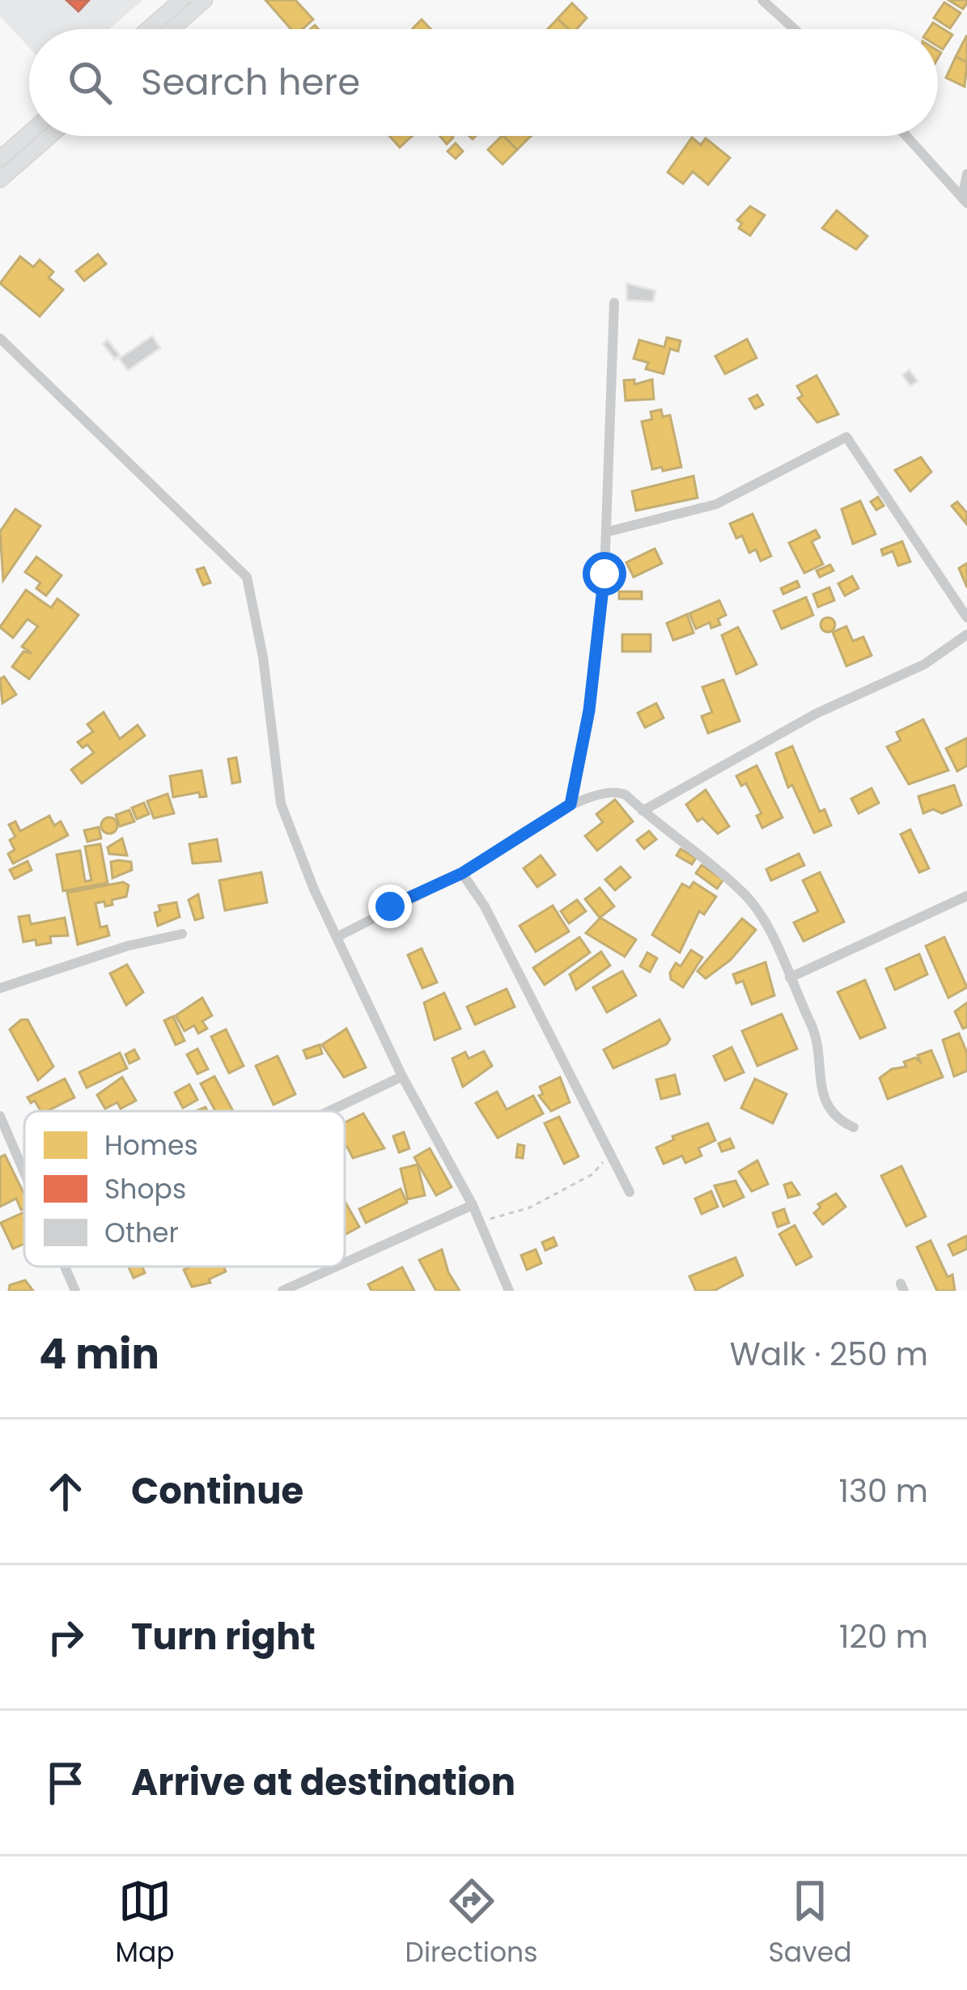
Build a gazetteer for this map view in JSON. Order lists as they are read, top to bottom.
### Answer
{
  "legend": ["Homes", "Shops", "Other"],
  "page": {
    "search": "Search here",
    "heading": ["4 min", "Walk · 250 m"],
    "list": [
      ["Continue", "130 m"],
      ["Turn right", "120 m"],
      "Arrive at destination"
    ],
    "nav": ["Map", "Directions", "Saved"]
  }
}
